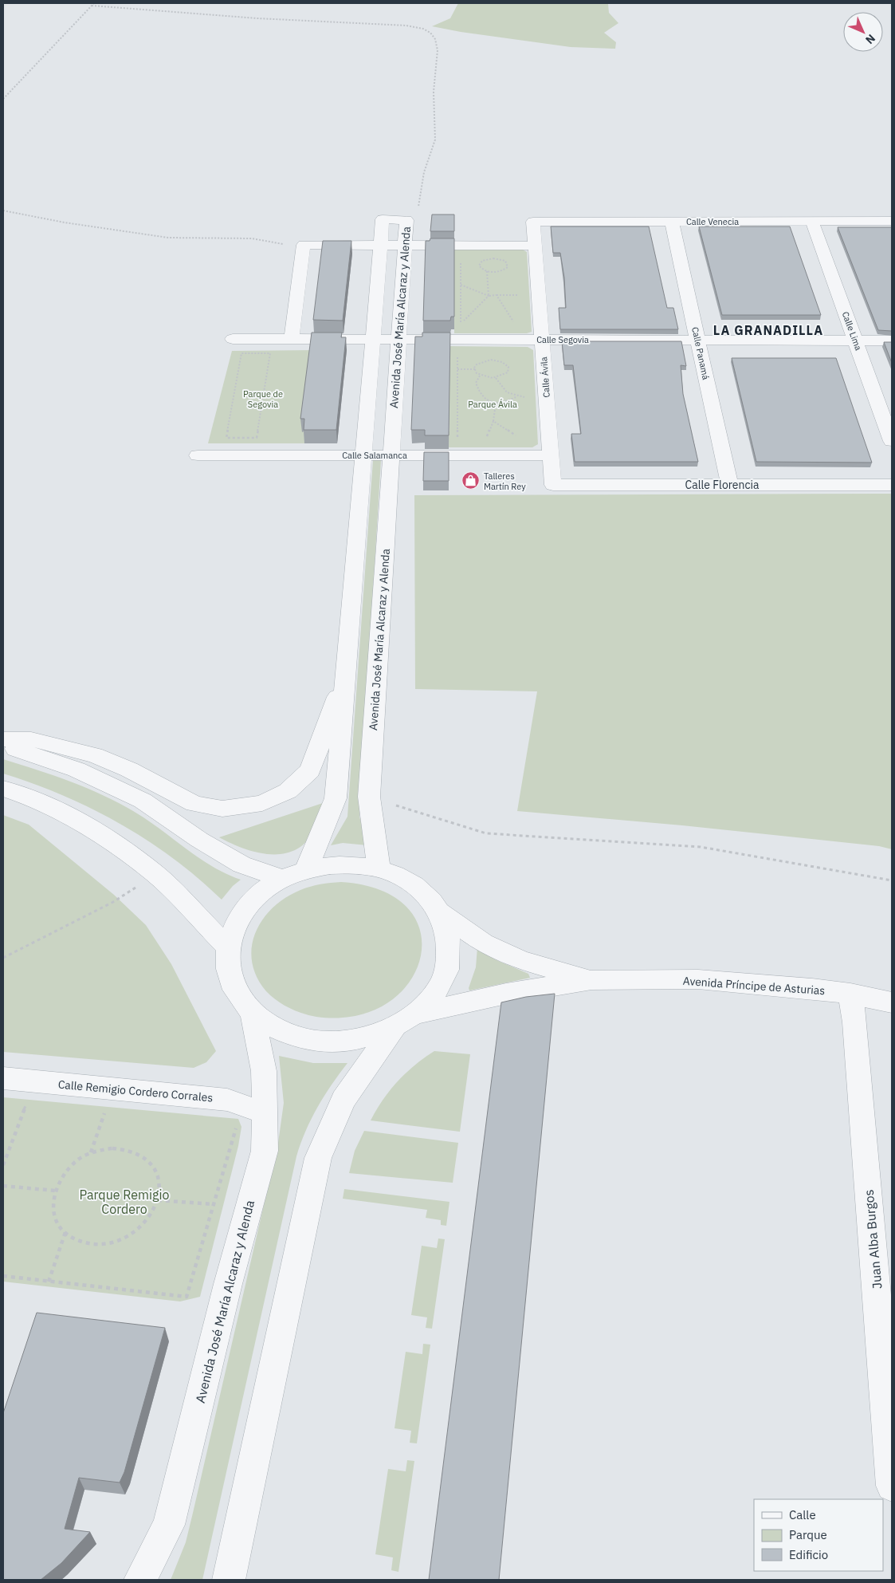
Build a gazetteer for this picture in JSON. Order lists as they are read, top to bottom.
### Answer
{
  "streets": {
    "street": [
      "Calle Venecia",
      "Avenida José María Alcaraz y Alenda",
      "Calle Lima",
      "Calle Segovia",
      "Calle Panamá",
      "Calle Ávila",
      "Calle Salamanca",
      "Calle Florencia",
      "Avenida Príncipe de Asturias",
      "Calle Remigio Cordero Corrales",
      "Juan Alba Burgos"
    ]
  },
  "crossings": [
    ["Calle Venecia", "Calle Lima"],
    ["Calle Venecia", "Calle Panamá"],
    ["Calle Venecia", "Calle Ávila"],
    ["Avenida José María Alcaraz y Alenda", "Calle Segovia"],
    ["Avenida José María Alcaraz y Alenda", "Calle Salamanca"],
    ["Avenida José María Alcaraz y Alenda", "Avenida Príncipe de Asturias"],
    ["Avenida José María Alcaraz y Alenda", "Calle Remigio Cordero Corrales"],
    ["Calle Lima", "Calle Segovia"],
    ["Calle Segovia", "Calle Panamá"],
    ["Calle Segovia", "Calle Ávila"],
    ["Calle Panamá", "Calle Florencia"],
    ["Calle Ávila", "Calle Salamanca"],
    ["Calle Ávila", "Calle Florencia"],
    ["Avenida Príncipe de Asturias", "Juan Alba Burgos"]
  ],
  "districts": ["LA GRANADILLA"],
  "parks": ["Parque de Segovia", "Parque Ávila", "Parque Remigio Cordero"],
  "places": {
    "shop": ["Talleres Martín Rey"]
  },
  "legend": ["Calle", "Parque", "Edificio"],
  "north": "bottom right"
}
